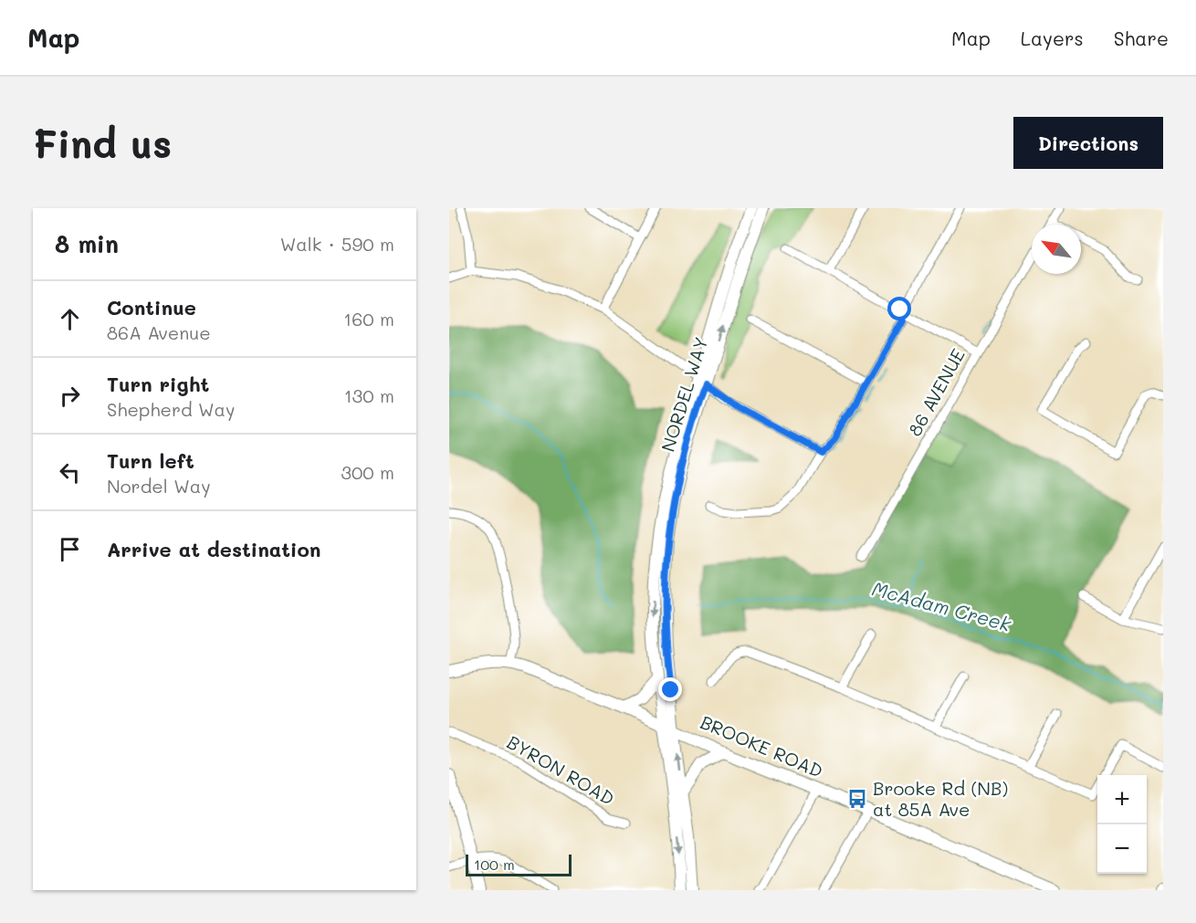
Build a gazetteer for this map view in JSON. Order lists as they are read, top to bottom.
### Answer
{
  "streets": {
    "main road": ["NORDEL WAY", "BROOKE ROAD"],
    "street": ["86 AVENUE", "BYRON ROAD"]
  },
  "crossings": [
    ["NORDEL WAY", "BROOKE ROAD"]
  ],
  "water": ["McAdam Creek"],
  "places": {
    "bus stop": ["Brooke Rd (NB) at 85A Ave"]
  },
  "scale_bar": "100 m",
  "north": "top left",
  "page": {
    "header": "Map",
    "nav": ["Map", "Layers", "Share"],
    "buttons": "Directions",
    "title": "Find us",
    "heading": ["8 min", "Walk · 590 m"],
    "list": [
      ["Continue", "86A Avenue", "160 m"],
      ["Turn right", "Shepherd Way", "130 m"],
      ["Turn left", "Nordel Way", "300 m"],
      "Arrive at destination"
    ],
    "map_buttons": ["+", "−"],
    "scale": "100 m"
  }
}
